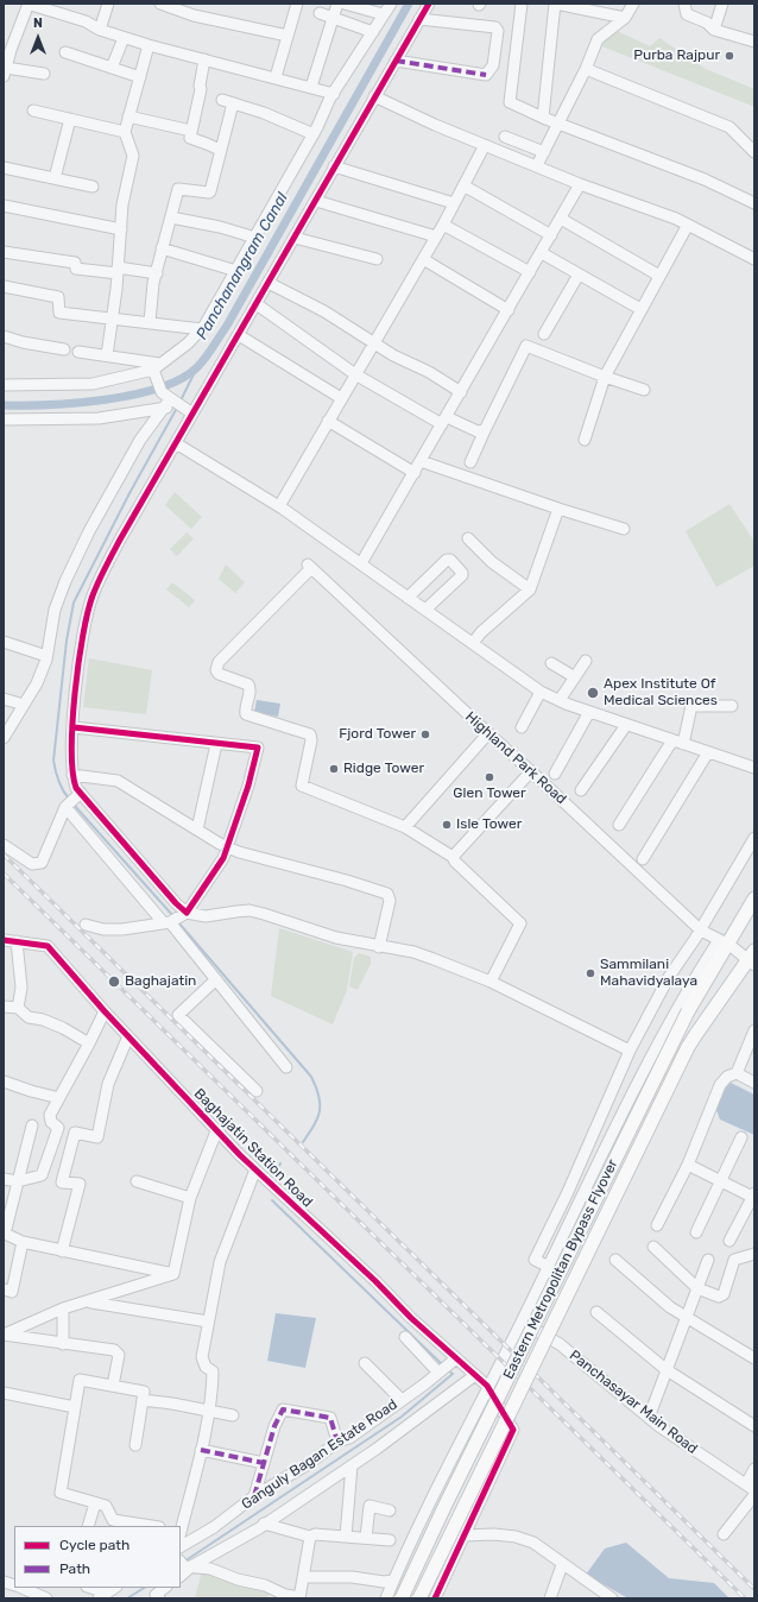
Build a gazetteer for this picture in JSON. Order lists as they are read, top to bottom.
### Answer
{
  "streets": {
    "main road": ["Eastern Metropolitan Bypass Flyover"],
    "street": [
      "Highland Park Road",
      "Baghajatin Station Road",
      "Panchasayar Main Road",
      "Ganguly Bagan Estate Road"
    ]
  },
  "crossings": [
    ["Highland Park Road", "Eastern Metropolitan Bypass Flyover"],
    ["Baghajatin Station Road", "Ganguly Bagan Estate Road"]
  ],
  "water": ["Panchanangram Canal"],
  "places": [
    "Purba Rajpur",
    "Apex Institute Of Medical Sciences",
    "Fjord Tower",
    "Ridge Tower",
    "Glen Tower",
    "Isle Tower",
    "Sammilani Mahavidyalaya",
    "Baghajatin"
  ],
  "legend": ["Cycle path", "Path"],
  "north": "top"
}
